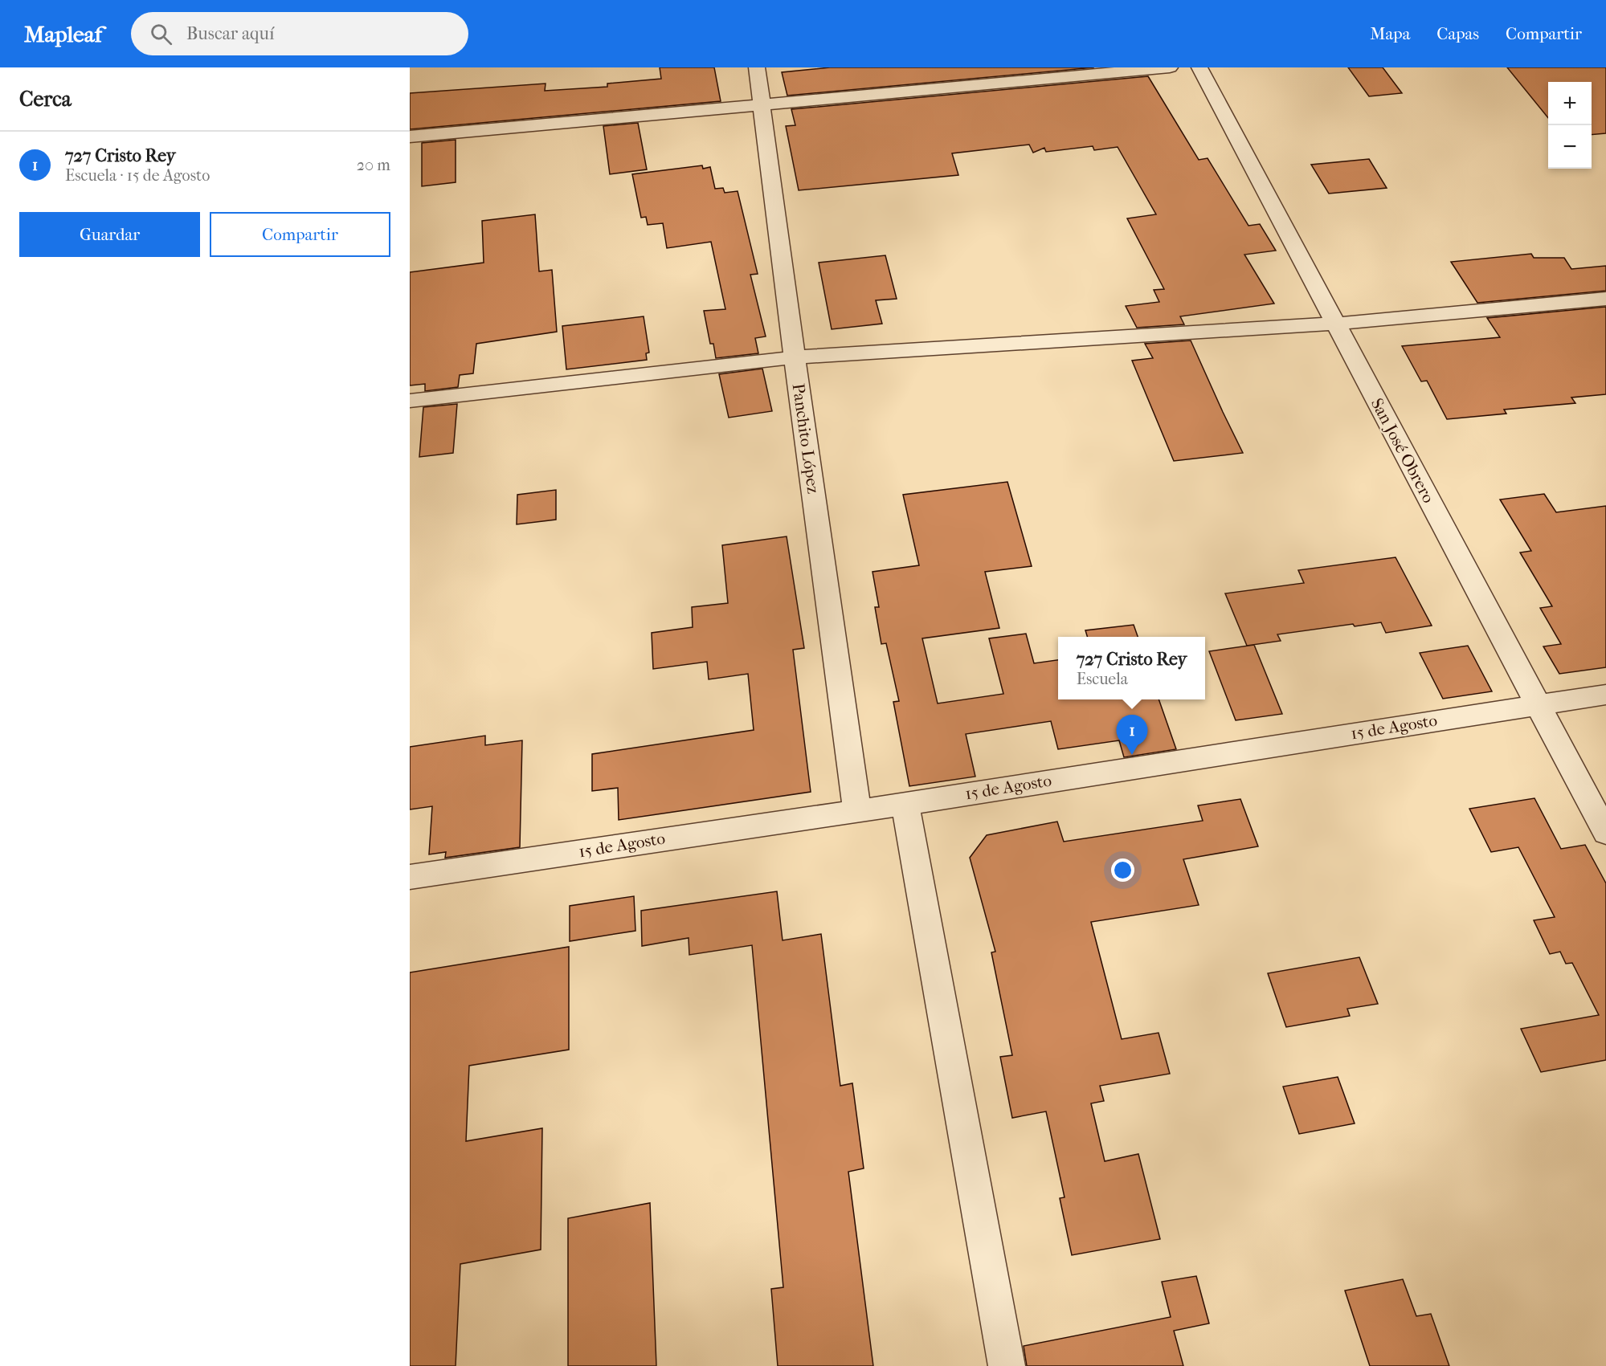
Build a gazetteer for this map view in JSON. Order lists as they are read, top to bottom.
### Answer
{
  "streets": {
    "street": ["Panchito López", "San José Obrero", "15 de Agosto"]
  },
  "crossings": [
    ["Panchito López", "15 de Agosto"],
    ["San José Obrero", "15 de Agosto"]
  ],
  "page": {
    "header": "Mapleaf",
    "search": "Buscar aquí",
    "nav": ["Mapa", "Capas", "Compartir"],
    "heading": "Cerca",
    "map_buttons": ["+", "−"],
    "list": [
      {
        "mark": "1",
        "name": "727 Cristo Rey",
        "note": "Escuela · 15 de Agosto",
        "value": "20 m"
      }
    ],
    "buttons": ["Guardar", "Compartir"],
    "popup": ["727 Cristo Rey", "Escuela"],
    "pins": "1"
  }
}
